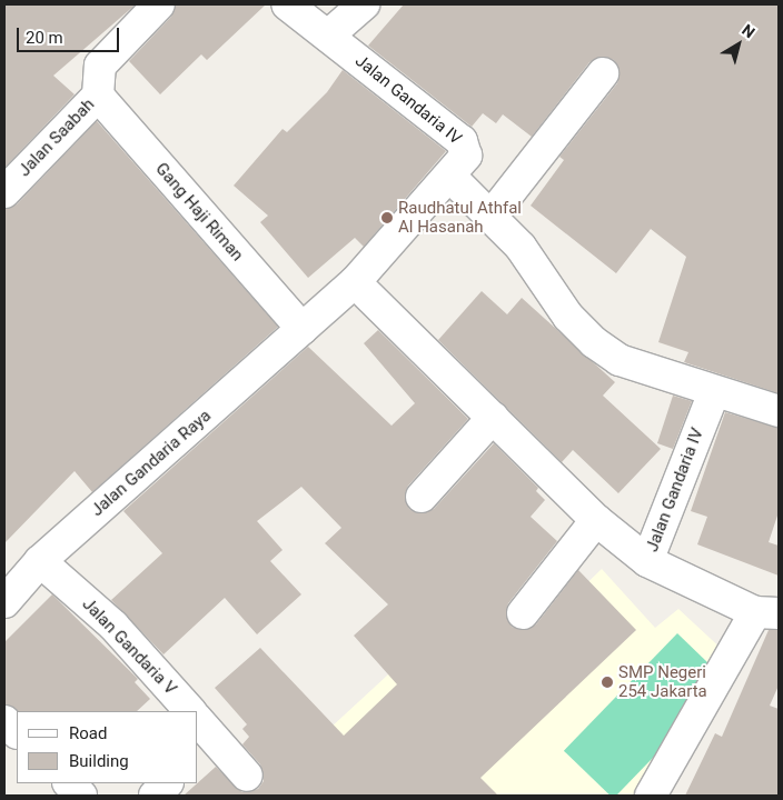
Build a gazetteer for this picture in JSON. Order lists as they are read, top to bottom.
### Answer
{
  "streets": {
    "street": [
      "Jalan Gandaria IV",
      "Jalan Saabah",
      "Gang Haji Riman",
      "Jalan Gandaria Raya",
      "Jalan Gandaria V"
    ]
  },
  "crossings": [
    ["Jalan Gandaria IV", "Gang Haji Riman"],
    ["Jalan Gandaria IV", "Jalan Gandaria Raya"],
    ["Jalan Saabah", "Gang Haji Riman"],
    ["Gang Haji Riman", "Jalan Gandaria Raya"],
    ["Jalan Gandaria Raya", "Jalan Gandaria V"]
  ],
  "places": ["Raudhatul Athfal Al Hasanah", "SMP Negeri 254 Jakarta"],
  "legend": ["Road", "Building"],
  "scale_bar": "20 m",
  "north": "top right"
}
